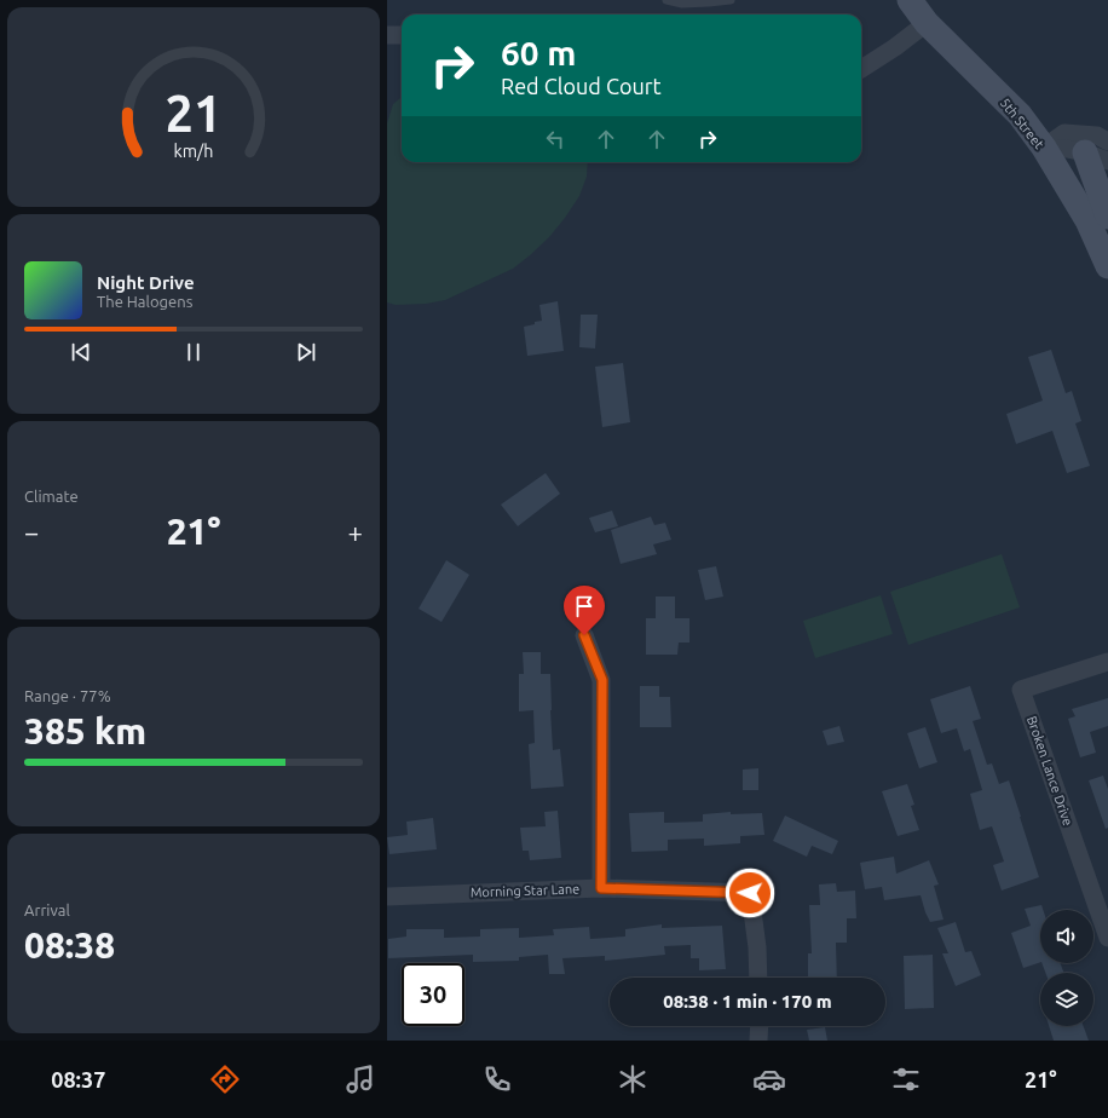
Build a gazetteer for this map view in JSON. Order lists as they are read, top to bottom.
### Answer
{
  "streets": {
    "street": ["5th Street", "Broken Lance Drive", "Morning Star Lane"]
  },
  "page": {
    "turn": ["60 m", "Red Cloud Court"],
    "song": ["Night Drive", "The Halogens"],
    "tile": [
      "Climate",
      ["Range · 77%", "385 km"],
      ["Arrival", "08:38"]
    ],
    "heat": ["−", "21°", "+"],
    "limit": "30",
    "trip": "08:38 · 1 min · 170 m",
    "tabs": ["08:37", "21°"],
    "gauge": ["21", "km/h"]
  }
}
